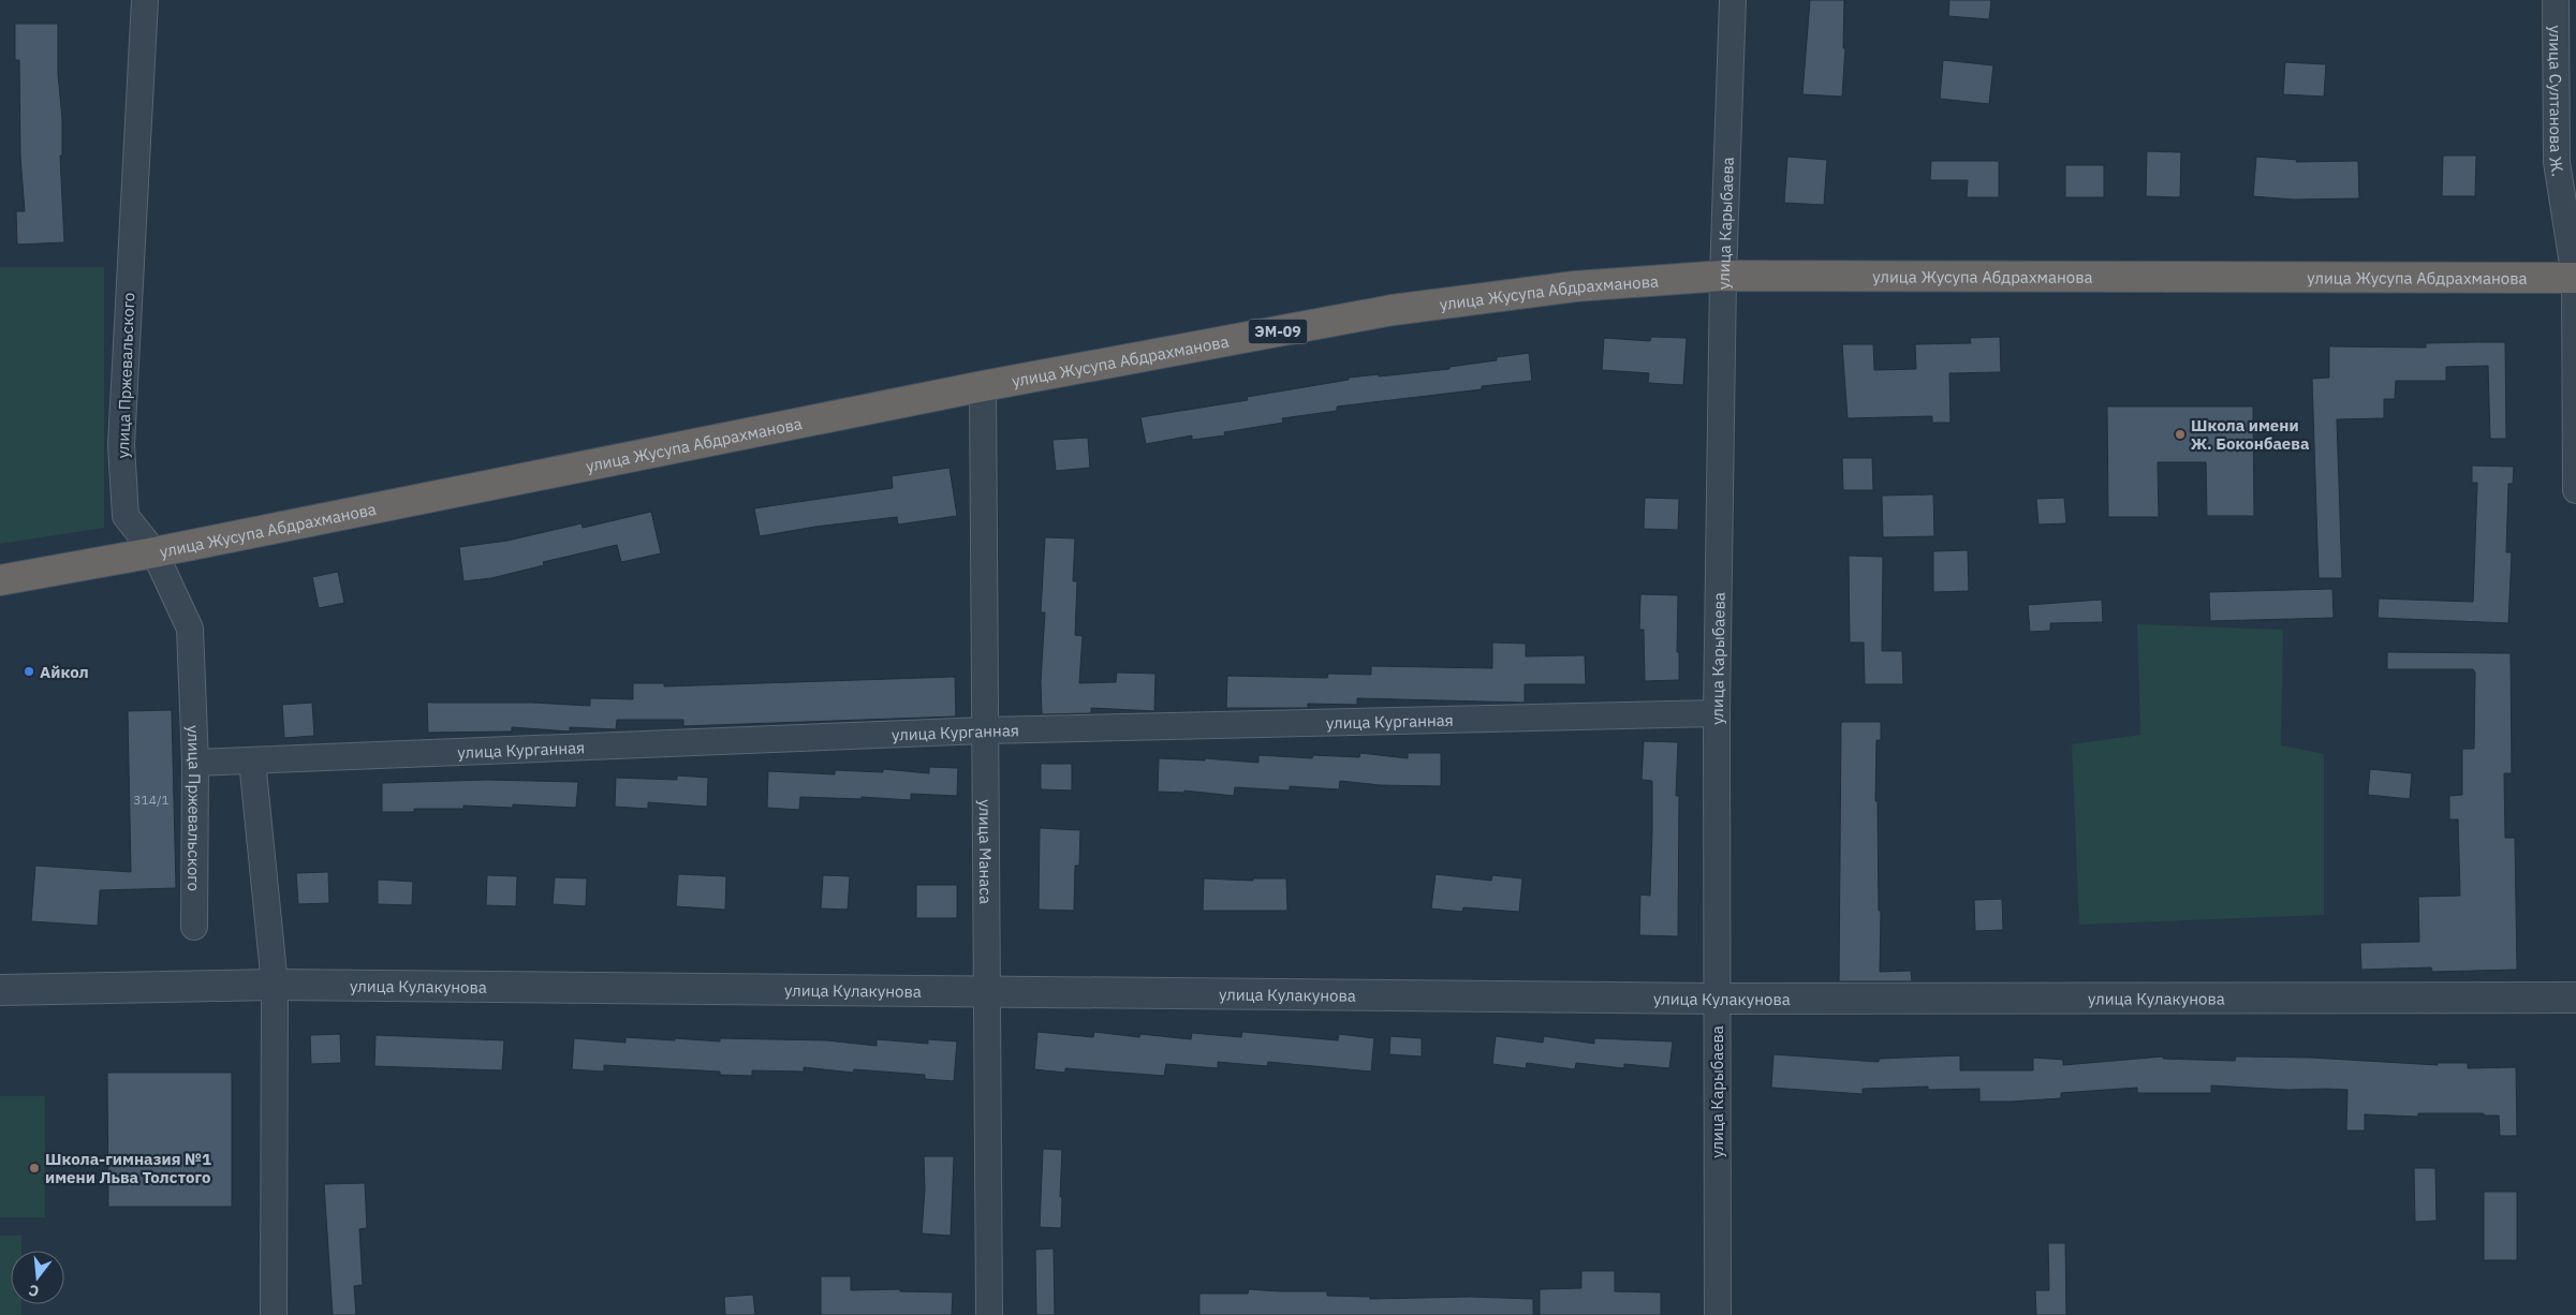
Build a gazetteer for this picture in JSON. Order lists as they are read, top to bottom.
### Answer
{
  "streets": {
    "highway": ["улица Жусупа Абдрахманова", "ЭМ-09"],
    "street": [
      "улица Султанова Ж.",
      "улица Карыбаева",
      "улица Пржевальского",
      "улица Курганная",
      "улица Манаса",
      "улица Кулакунова"
    ]
  },
  "crossings": [
    ["улица Султанова Ж.", "улица Жусупа Абдрахманова"],
    ["улица Карыбаева", "улица Жусупа Абдрахманова"],
    ["улица Карыбаева", "улица Курганная"],
    ["улица Карыбаева", "улица Кулакунова"],
    ["улица Жусупа Абдрахманова", "улица Пржевальского"],
    ["улица Жусупа Абдрахманова", "улица Манаса"],
    ["улица Пржевальского", "улица Курганная"],
    ["улица Курганная", "улица Манаса"],
    ["улица Манаса", "улица Кулакунова"]
  ],
  "places": ["Школа имени Ж. Боконбаева", "Айкол", "Школа-гимназия №1 имени Льва Толстого"],
  "house_numbers": ["314/1"],
  "north": "bottom"
}
